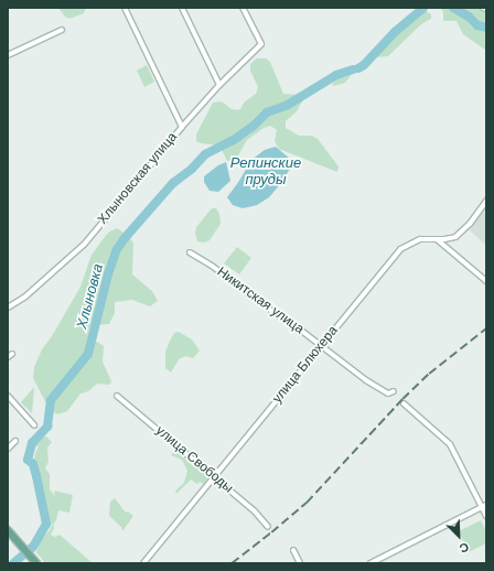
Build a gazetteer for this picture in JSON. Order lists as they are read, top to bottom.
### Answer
{
  "streets": {
    "street": [
      "Хлыновская улица",
      "Никитская улица",
      "улица Блюхера",
      "улица Свободы"
    ]
  },
  "crossings": [
    ["Никитская улица", "улица Блюхера"],
    ["улица Блюхера", "улица Свободы"]
  ],
  "water": ["Репинские пруды", "Хлыновка"],
  "north": "bottom right"
}
